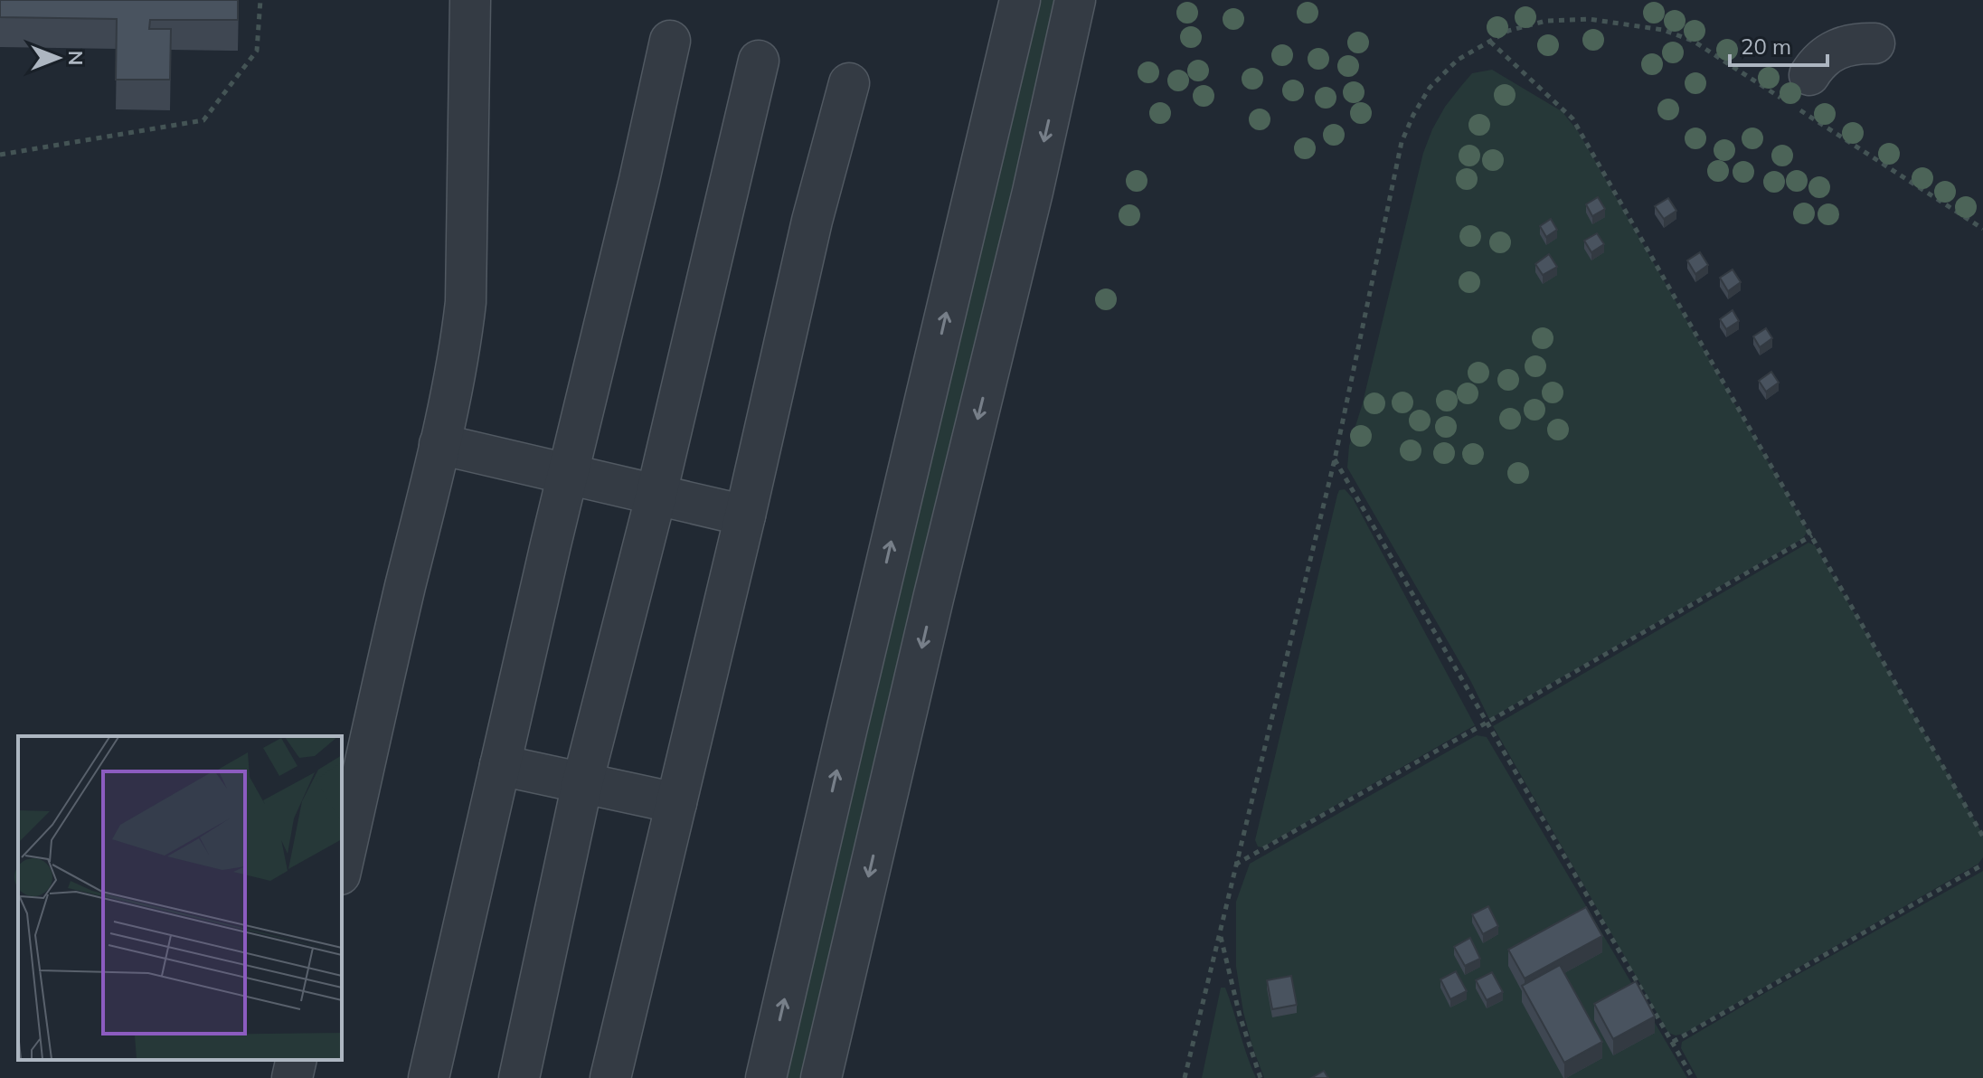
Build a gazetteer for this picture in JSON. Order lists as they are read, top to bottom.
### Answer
{
  "scale_bar": "20 m",
  "north": "right"
}
